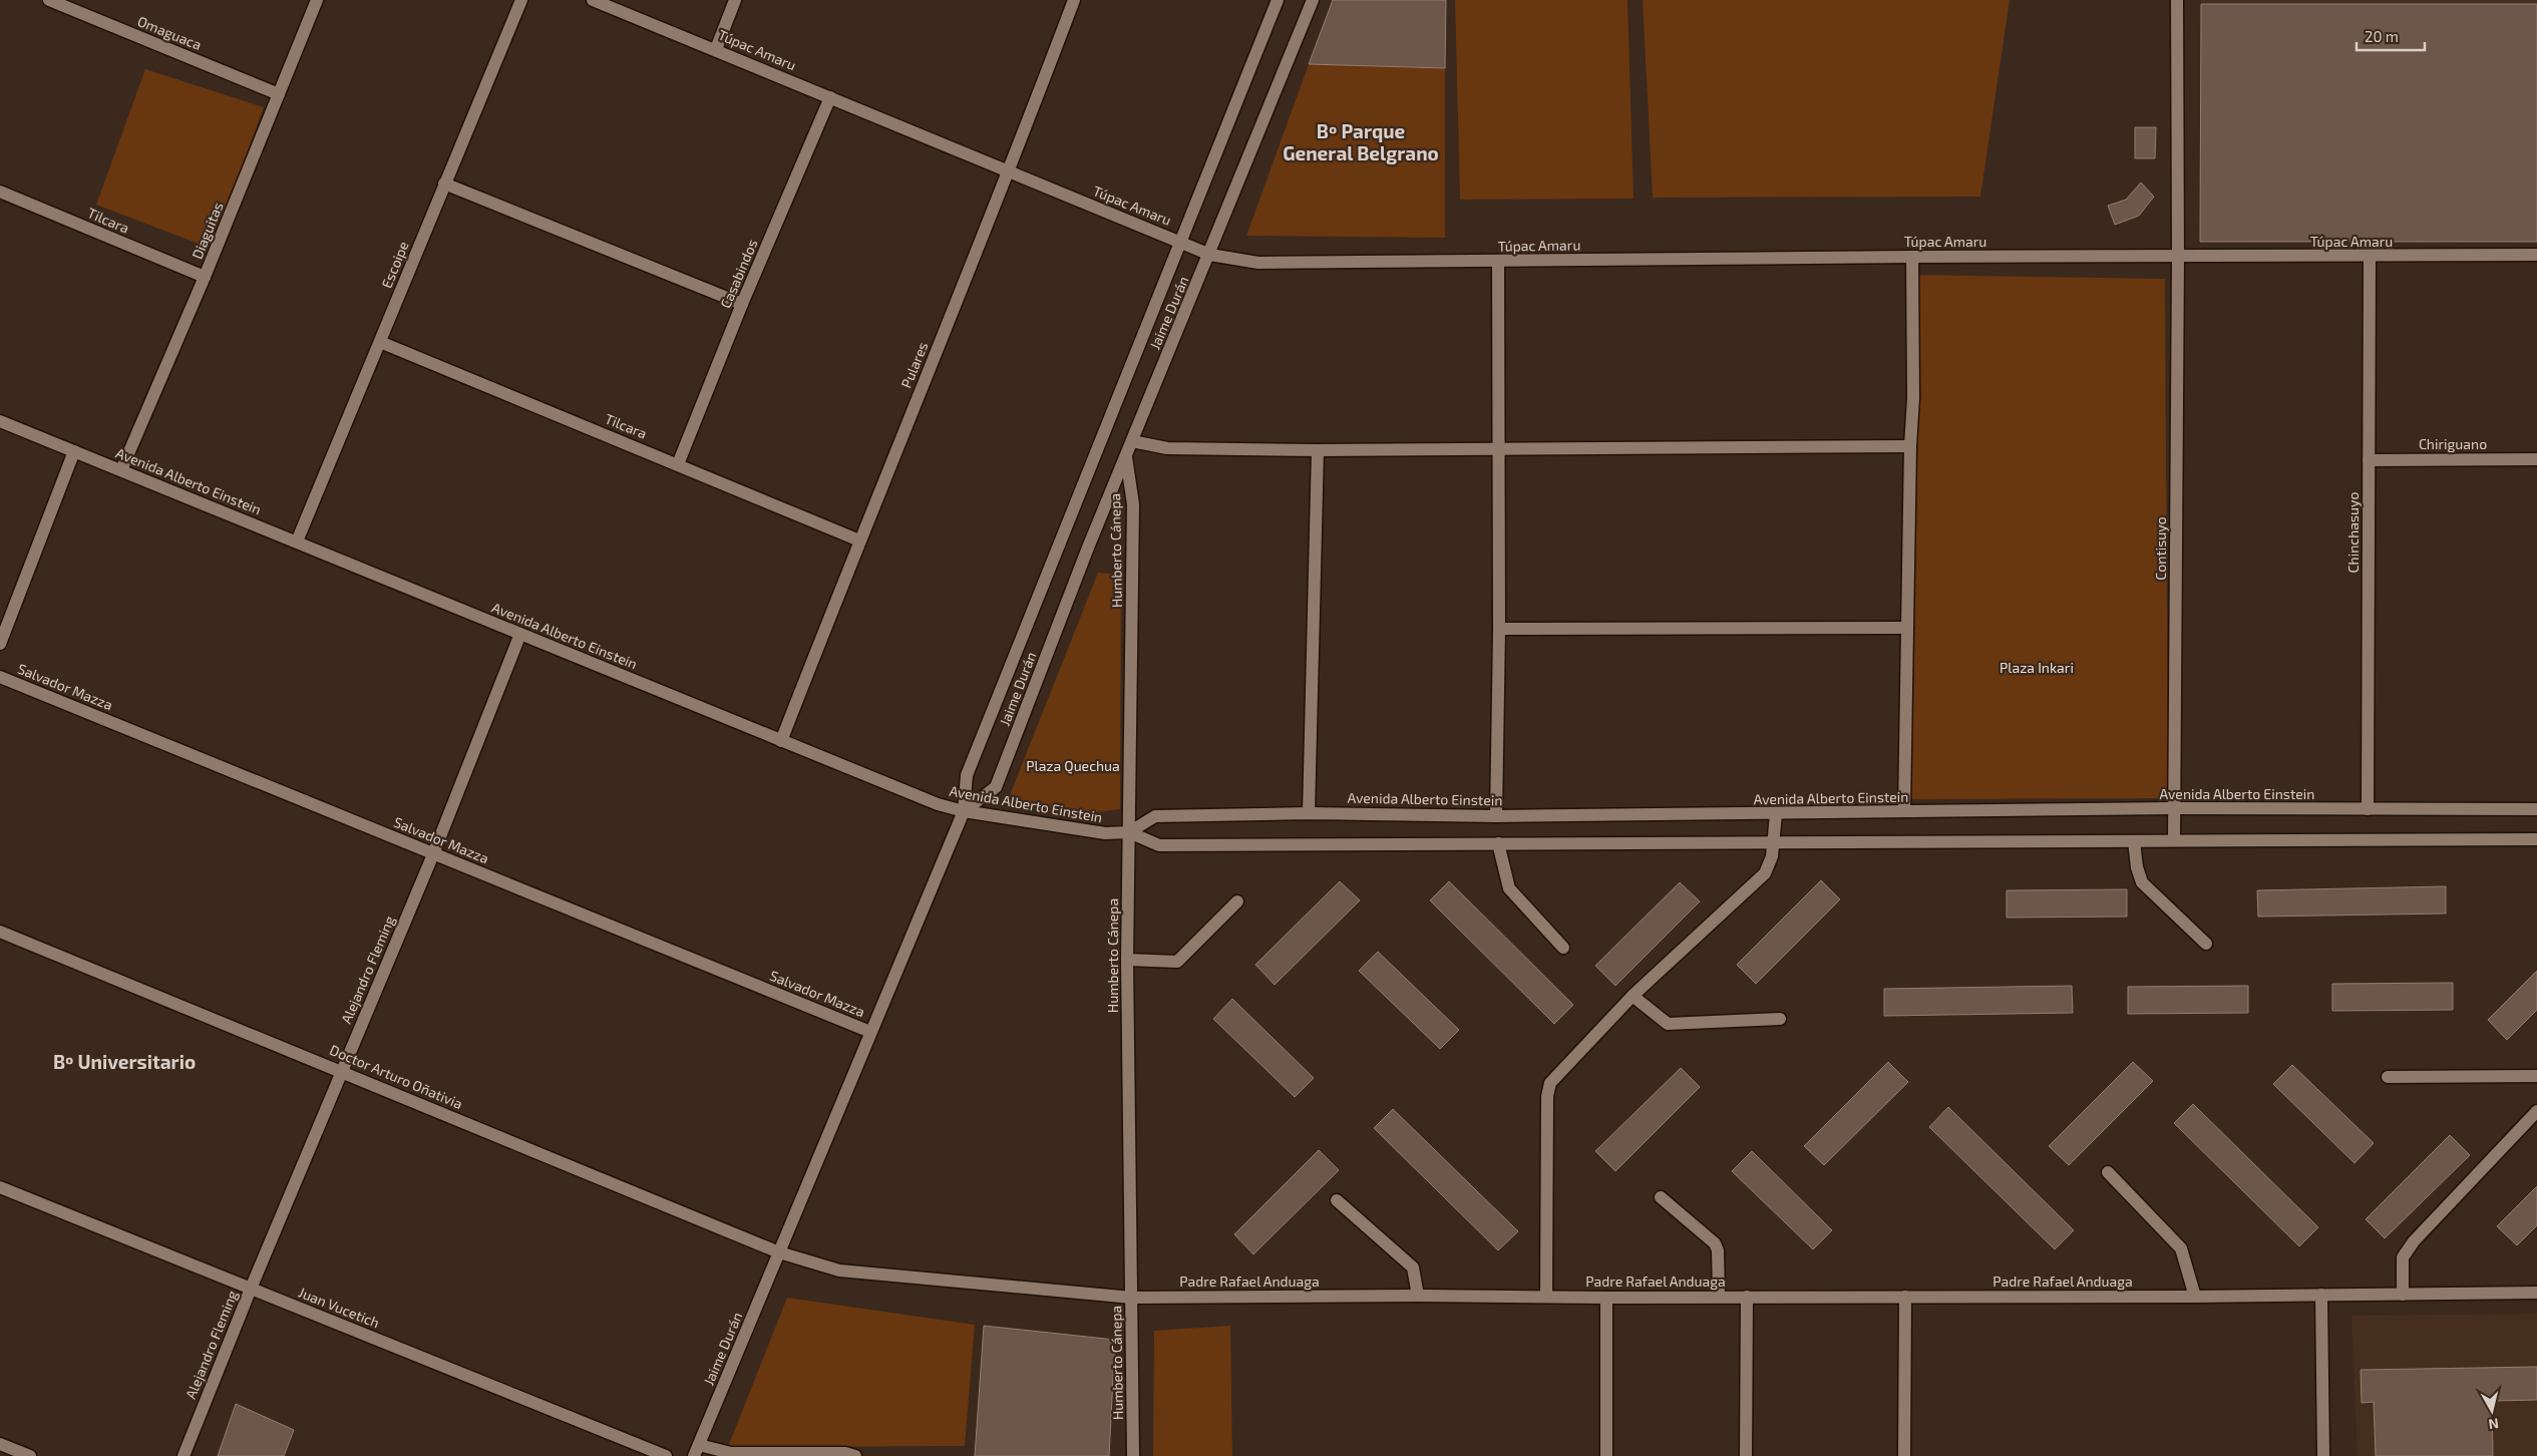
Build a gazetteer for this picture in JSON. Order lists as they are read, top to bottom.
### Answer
{
  "streets": {
    "street": [
      "Omaguaca",
      "Túpac Amaru",
      "Tilcara",
      "Diaguitas",
      "Escoipe",
      "Casabindos",
      "Jaime Durán",
      "Pulares",
      "Chiriguano",
      "Avenida Alberto Einstein",
      "Chinchasuyo",
      "Contisuyo",
      "Humberto Cánepa",
      "Salvador Mazza",
      "Alejandro Fleming",
      "Doctor Arturo Oñativia",
      "Padre Rafael Anduaga",
      "Juan Vucetich"
    ]
  },
  "crossings": [
    ["Omaguaca", "Diaguitas"],
    ["Túpac Amaru", "Casabindos"],
    ["Túpac Amaru", "Jaime Durán"],
    ["Túpac Amaru", "Pulares"],
    ["Túpac Amaru", "Chinchasuyo"],
    ["Túpac Amaru", "Contisuyo"],
    ["Tilcara", "Diaguitas"],
    ["Tilcara", "Escoipe"],
    ["Tilcara", "Casabindos"],
    ["Tilcara", "Pulares"],
    ["Diaguitas", "Avenida Alberto Einstein"],
    ["Escoipe", "Avenida Alberto Einstein"],
    ["Jaime Durán", "Avenida Alberto Einstein"],
    ["Jaime Durán", "Humberto Cánepa"],
    ["Jaime Durán", "Salvador Mazza"],
    ["Jaime Durán", "Doctor Arturo Oñativia"],
    ["Jaime Durán", "Padre Rafael Anduaga"],
    ["Pulares", "Avenida Alberto Einstein"],
    ["Chiriguano", "Chinchasuyo"],
    ["Avenida Alberto Einstein", "Chinchasuyo"],
    ["Avenida Alberto Einstein", "Contisuyo"],
    ["Avenida Alberto Einstein", "Humberto Cánepa"],
    ["Avenida Alberto Einstein", "Alejandro Fleming"],
    ["Humberto Cánepa", "Padre Rafael Anduaga"],
    ["Salvador Mazza", "Alejandro Fleming"],
    ["Alejandro Fleming", "Doctor Arturo Oñativia"],
    ["Alejandro Fleming", "Juan Vucetich"],
    ["Doctor Arturo Oñativia", "Padre Rafael Anduaga"]
  ],
  "districts": ["Bº Parque General Belgrano", "Bº Universitario"],
  "parks": ["Plaza Inkari", "Plaza Quechua"],
  "scale_bar": "20 m",
  "north": "bottom"
}
